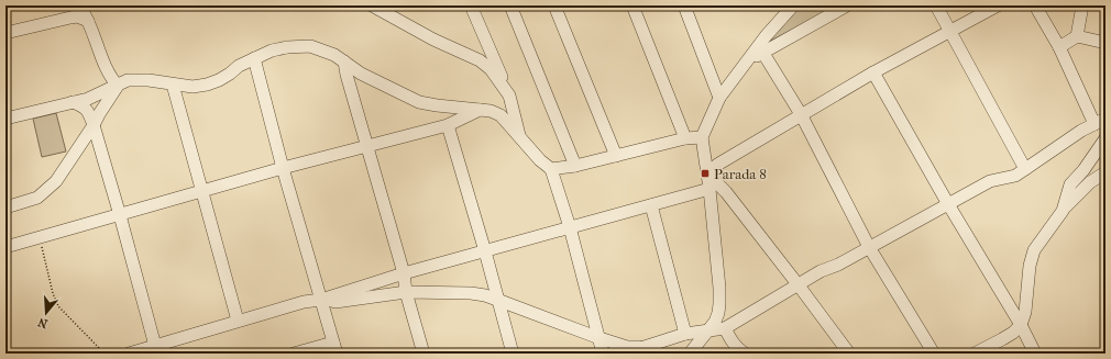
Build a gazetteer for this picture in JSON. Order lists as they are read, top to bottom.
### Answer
{
  "places": {
    "transit": ["Parada 8"]
  },
  "north": "bottom"
}
